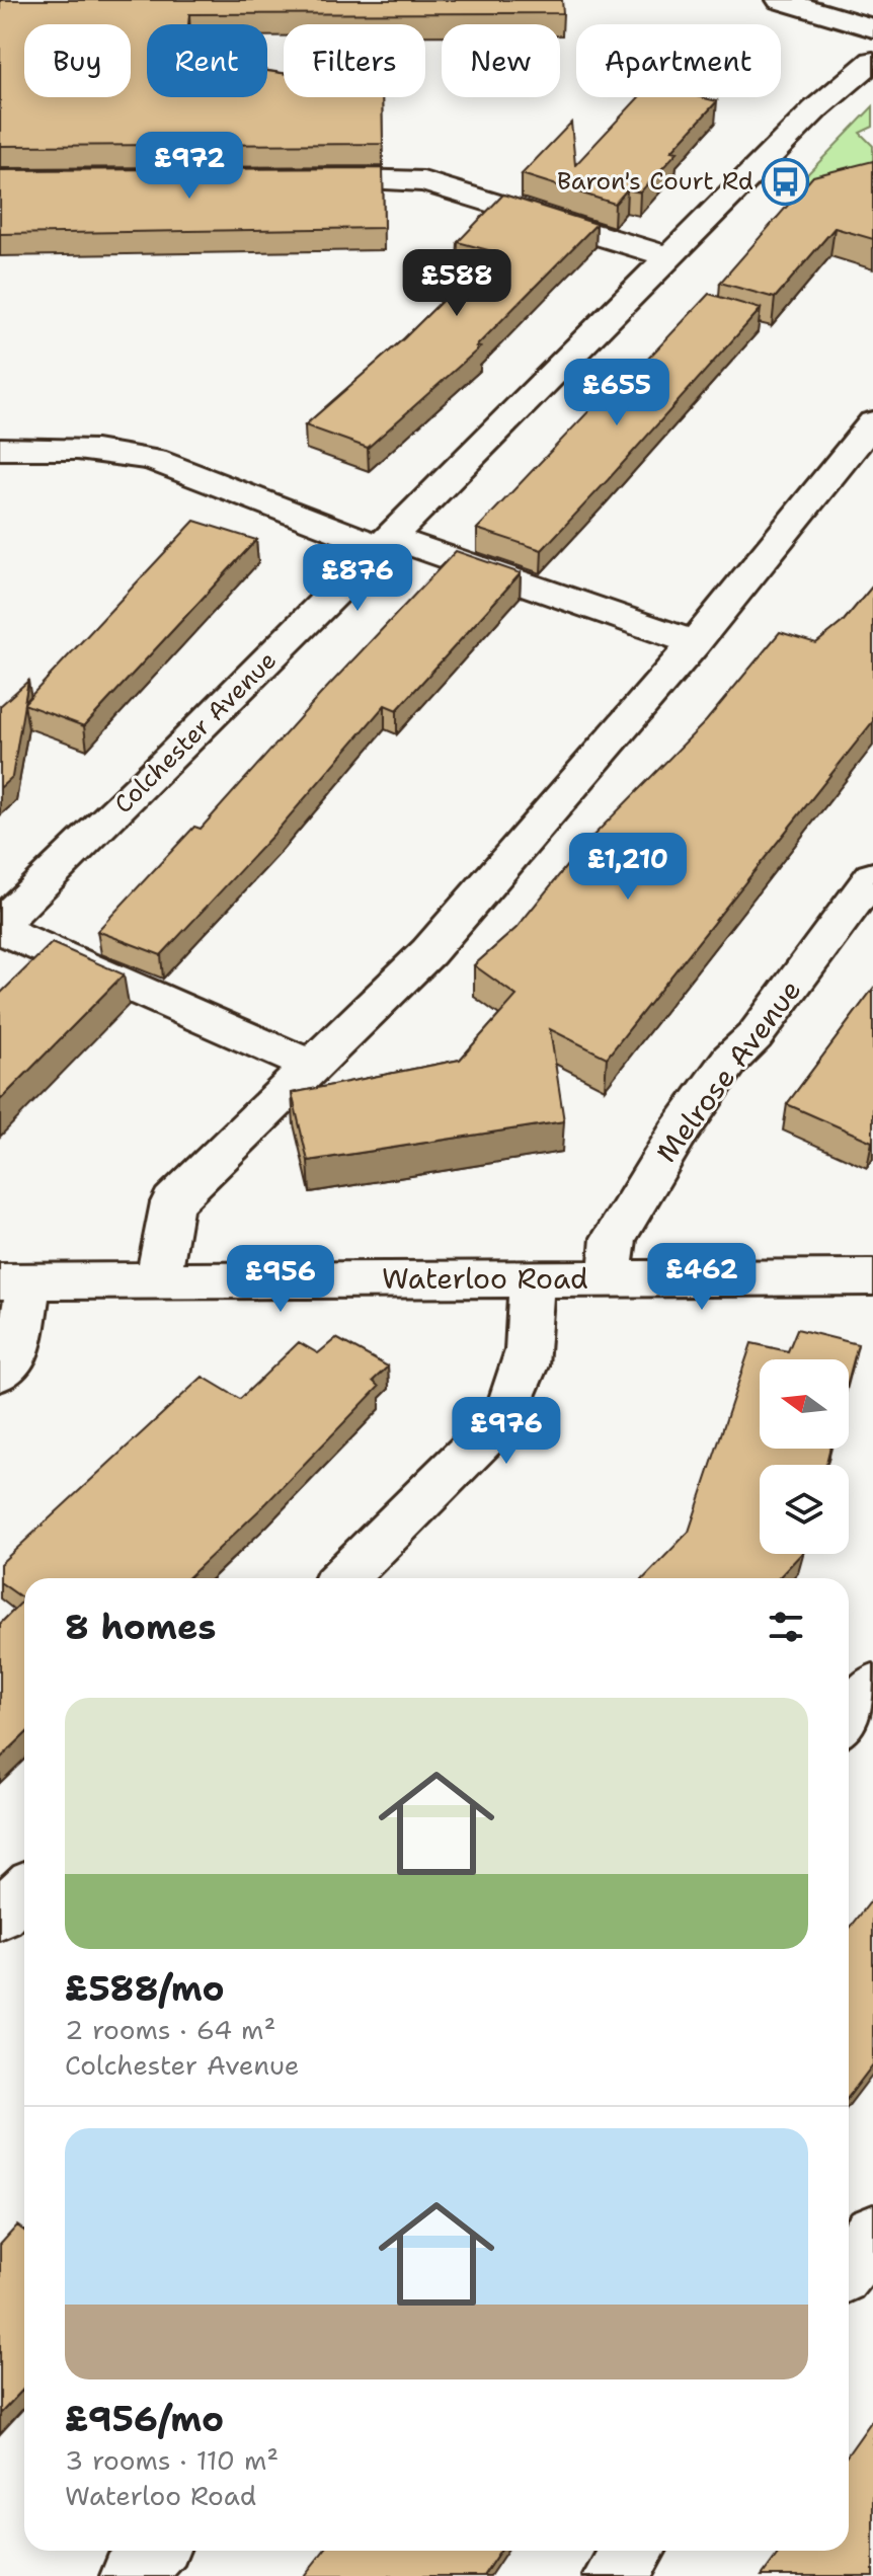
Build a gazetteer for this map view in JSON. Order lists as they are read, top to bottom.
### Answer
{
  "streets": {
    "street": ["Colchester Avenue", "Melrose Avenue", "Waterloo Road"]
  },
  "crossings": [
    ["Melrose Avenue", "Waterloo Road"]
  ],
  "places": {
    "bus stop": ["Baron's Court Rd"]
  },
  "north": "left",
  "page": {
    "chip": [
      "Buy",
      "Rent",
      "Filters",
      "New",
      "Apartment"
    ],
    "price": [
      "£972",
      "£588",
      "£655",
      "£876",
      "£1,210",
      "£462",
      "£956",
      "£976"
    ],
    "heading": "8 homes",
    "list": [
      {
        "name": "£588/mo",
        "note": "2 rooms · 64 m² · Colchester Avenue"
      },
      {
        "name": "£956/mo",
        "note": "3 rooms · 110 m² · Waterloo Road"
      }
    ]
  }
}
